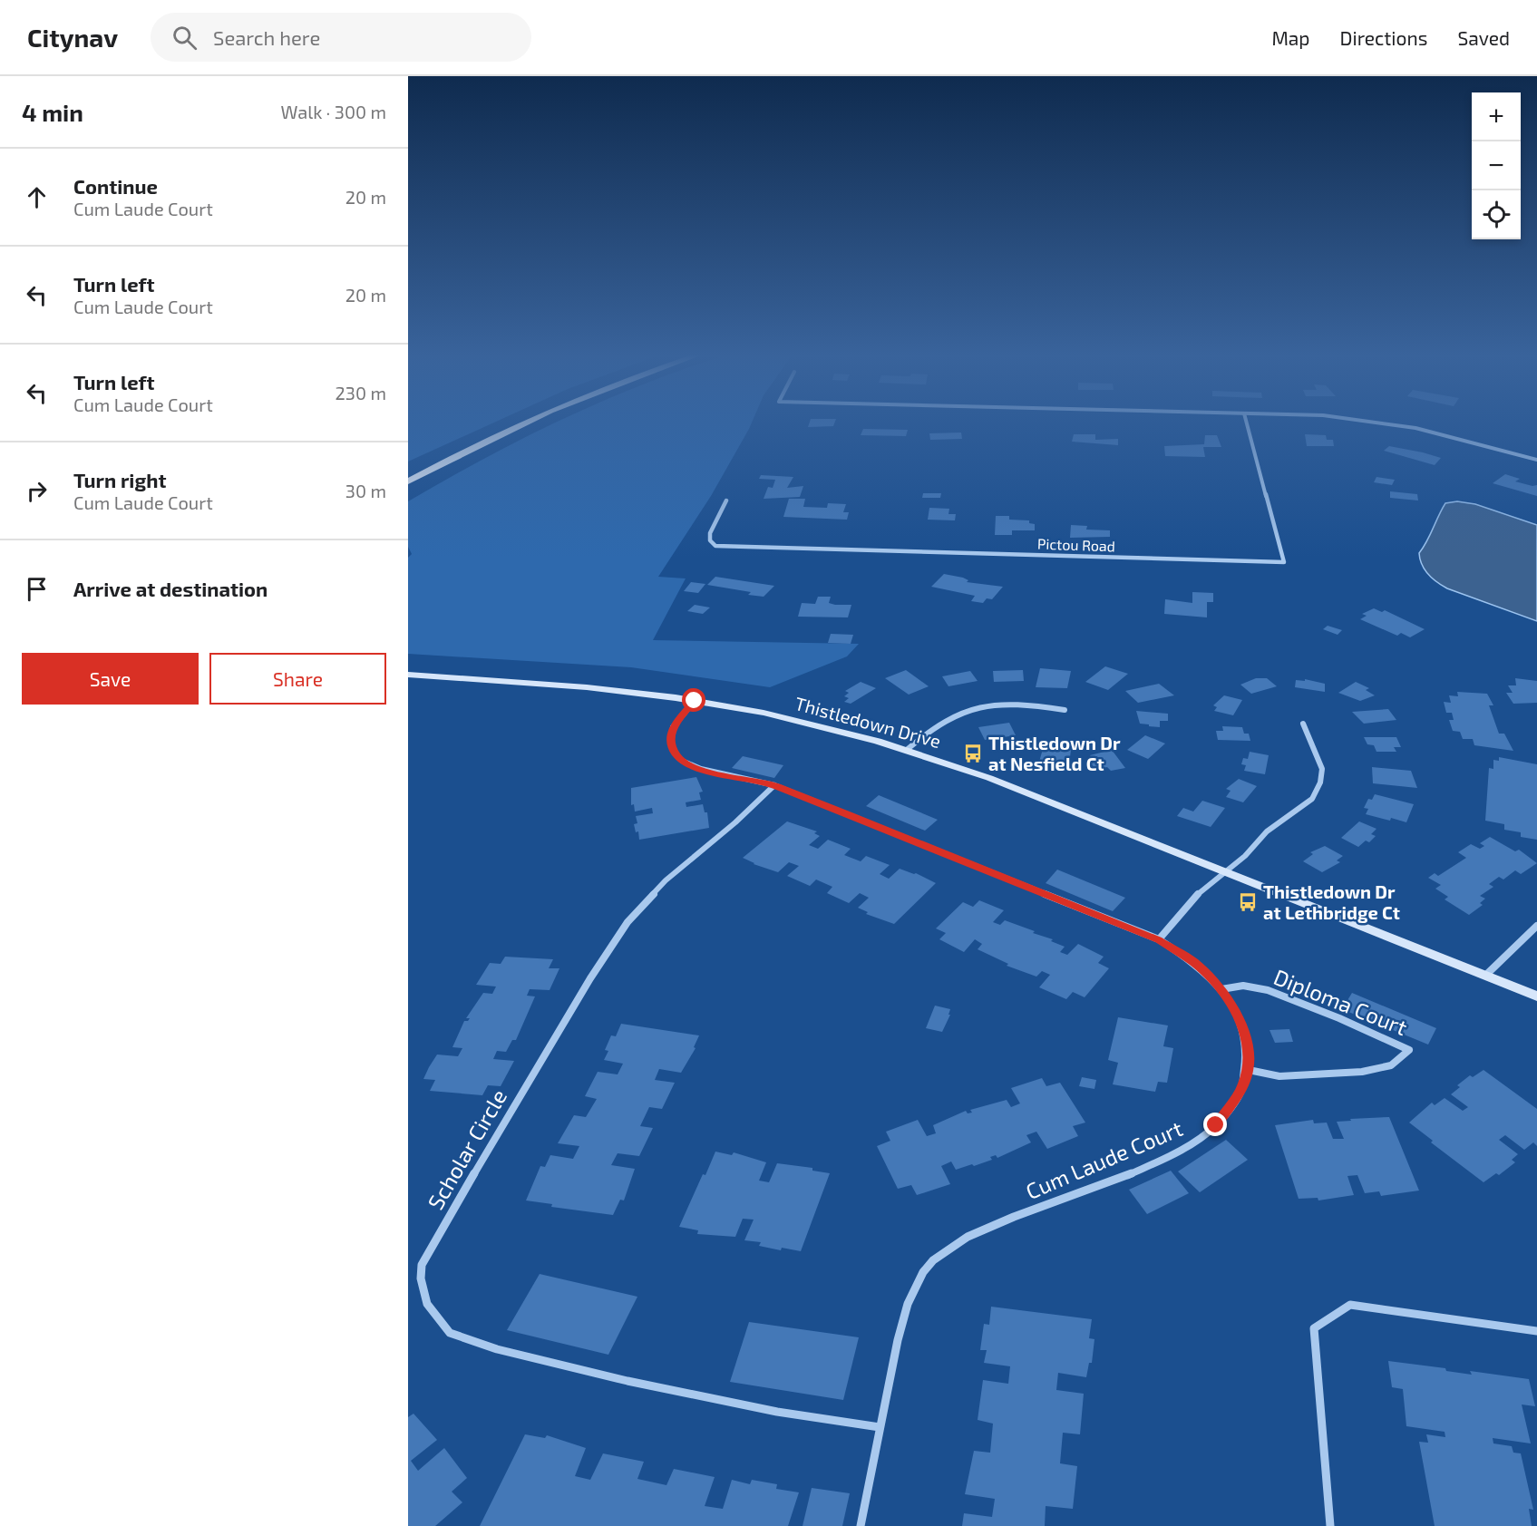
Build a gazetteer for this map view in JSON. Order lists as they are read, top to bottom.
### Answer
{
  "streets": {
    "main road": ["Thistledown Drive"],
    "street": [
      "Pictou Road",
      "Diploma Court",
      "Scholar Circle",
      "Cum Laude Court"
    ]
  },
  "crossings": [
    ["Diploma Court", "Cum Laude Court"],
    ["Scholar Circle", "Cum Laude Court"]
  ],
  "places": {
    "bus stop": ["Thistledown Dr at Nesfield Ct", "Thistledown Dr at Lethbridge Ct"]
  },
  "page": {
    "header": "Citynav",
    "search": "Search here",
    "nav": ["Map", "Directions", "Saved"],
    "heading": ["4 min", "Walk · 300 m"],
    "map_buttons": ["+", "−"],
    "list": [
      ["Continue", "Cum Laude Court", "20 m"],
      ["Turn left", "Cum Laude Court", "20 m"],
      ["Turn left", "Cum Laude Court", "230 m"],
      ["Turn right", "Cum Laude Court", "30 m"],
      "Arrive at destination"
    ],
    "buttons": ["Save", "Share"]
  }
}
